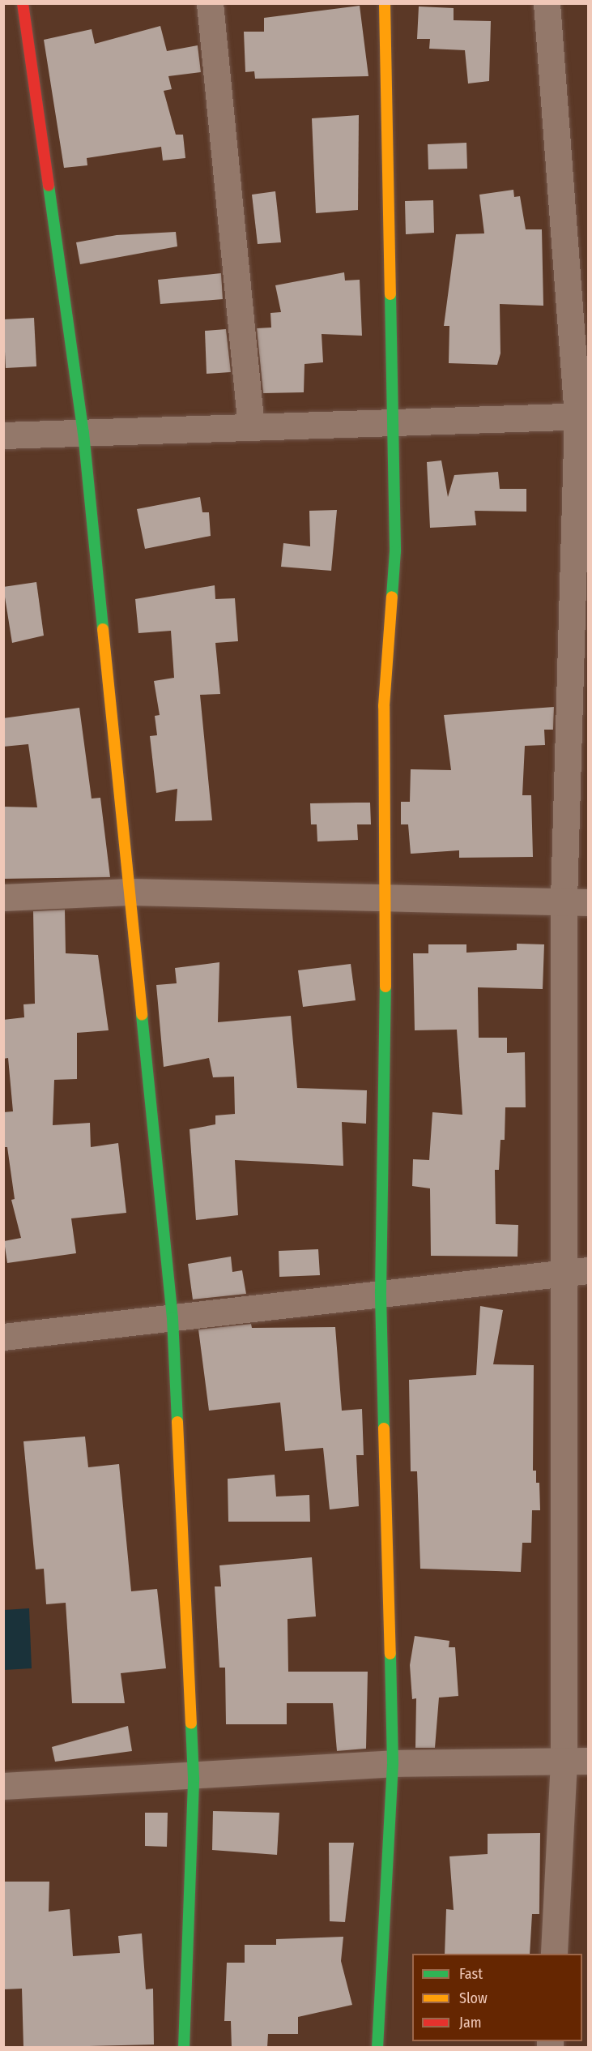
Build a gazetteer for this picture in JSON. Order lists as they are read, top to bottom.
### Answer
{
  "legend": ["Fast", "Slow", "Jam"]
}
